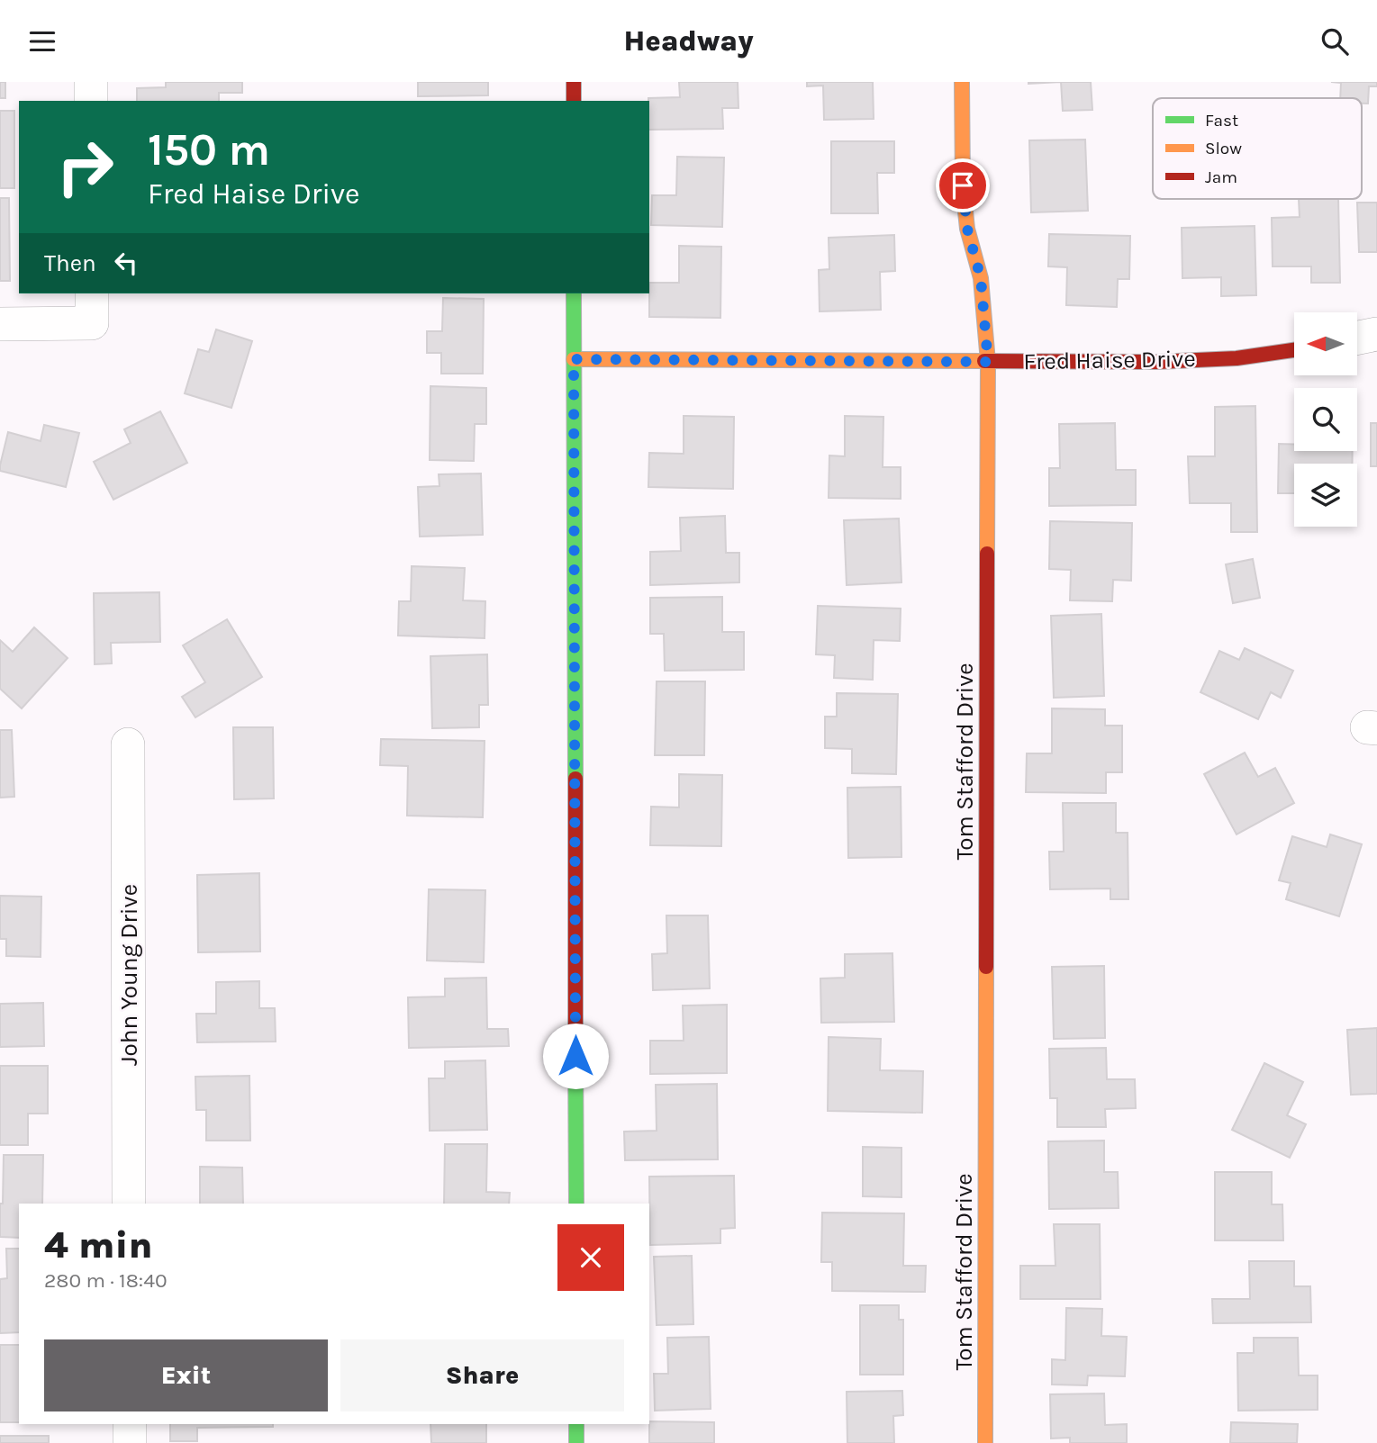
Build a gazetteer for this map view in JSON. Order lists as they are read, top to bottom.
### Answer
{
  "streets": {
    "street": ["Fred Haise Drive", "Tom Stafford Drive", "John Young Drive"]
  },
  "crossings": [
    ["Fred Haise Drive", "Tom Stafford Drive"]
  ],
  "legend": ["Fast", "Slow", "Jam"],
  "north": "left",
  "page": {
    "header": "Headway",
    "turn": ["150 m", "Fred Haise Drive"],
    "then": "Then",
    "heading": ["4 min", "280 m · 18:40"],
    "buttons": ["Exit", "Share"]
  }
}
